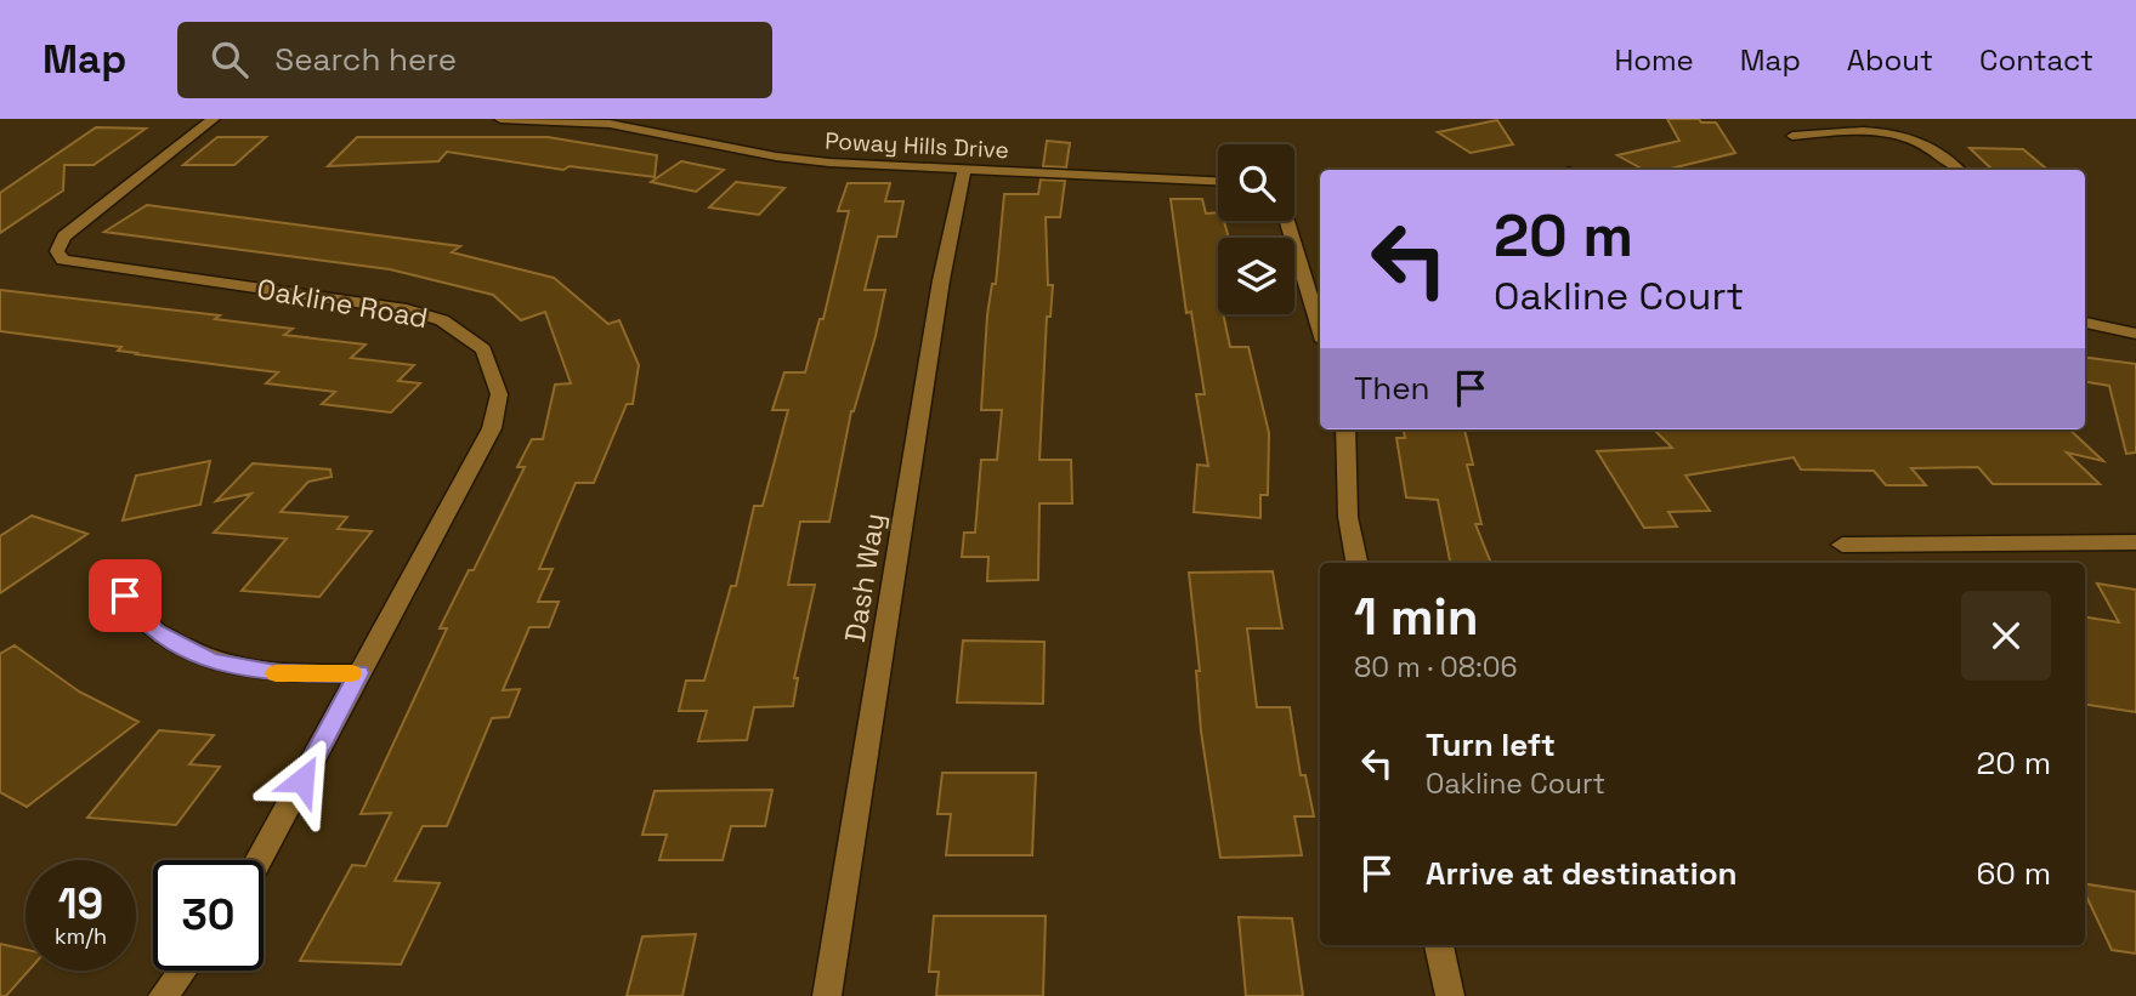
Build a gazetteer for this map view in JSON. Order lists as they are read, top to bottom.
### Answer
{
  "streets": {
    "street": ["Poway Hills Drive", "Oakline Road", "Dash Way"]
  },
  "crossings": [
    ["Poway Hills Drive", "Dash Way"]
  ],
  "page": {
    "header": "Map",
    "search": "Search here",
    "nav": [
      "Home",
      "Map",
      "About",
      "Contact"
    ],
    "turn": ["20 m", "Oakline Court"],
    "then": "Then",
    "heading": ["1 min", "80 m · 08:06"],
    "list": [
      {
        "name": "Turn left",
        "note": "Oakline Court",
        "value": "20 m"
      },
      {
        "name": "Arrive at destination",
        "value": "60 m"
      }
    ],
    "speed": "19 km/h",
    "limit": "30"
  }
}
